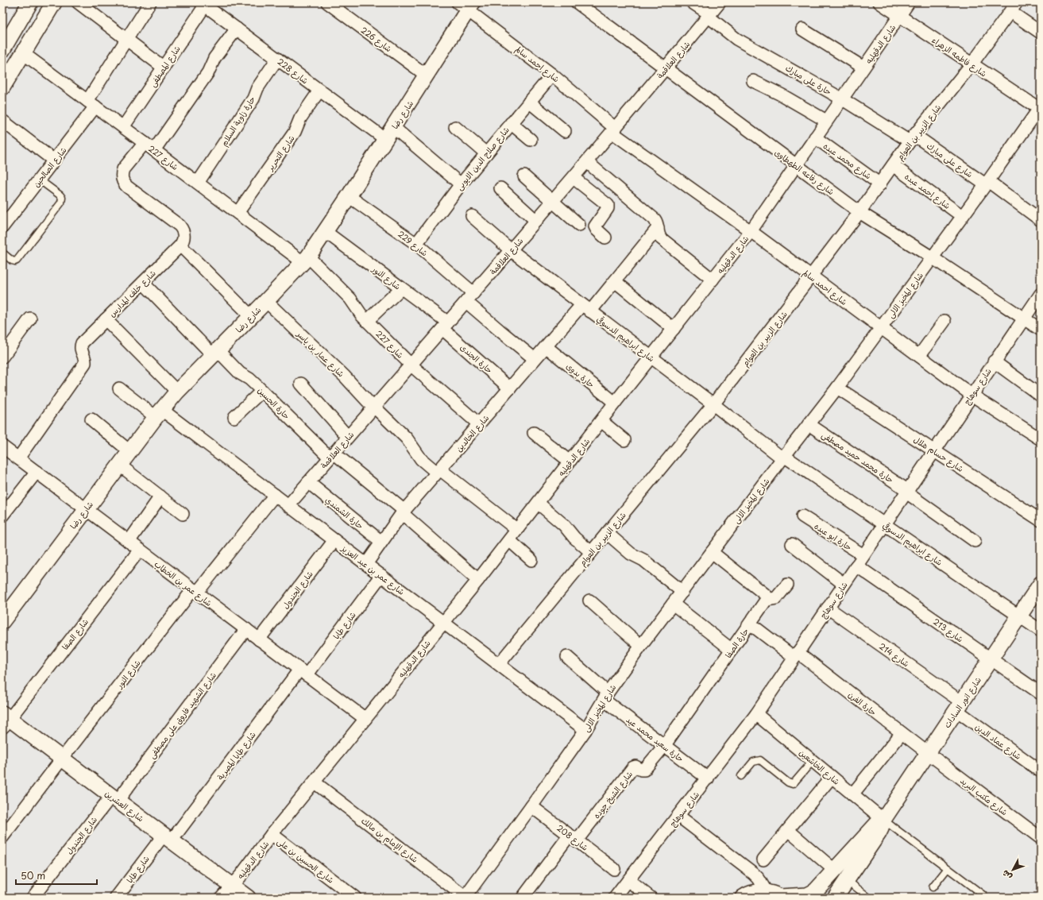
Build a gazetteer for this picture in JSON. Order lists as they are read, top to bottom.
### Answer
{
  "streets": {
    "street": [
      "شارع 226",
      "شارع الدقهليه",
      "شارع فاطمه الزهراء",
      "شارع العلاقمة",
      "شارع احمد سالم",
      "شارع المصطفى",
      "شارع 228",
      "حارة على مبارك",
      "شارع رضا",
      "حارة زاوية السلام",
      "شارع الزبير بن العوام",
      "شارع التحرير",
      "شارع 227",
      "شارع صلاح الدين الايوبى",
      "شارع على مبارك",
      "شارع محمد عبده",
      "شارع الصالحين",
      "شارع رفاعه الطهطاوى",
      "شارع احمد عبده",
      "شارع 229",
      "شارع النور",
      "شارع خلف المدارس",
      "شارع المخبز الالى",
      "شارع ابراهيم الدسوقي",
      "شارع عمار بن ياسر",
      "حارة الجندى",
      "حارة بدوى",
      "شارع سوهاج",
      "حارة الحسين",
      "شارع الخالدين",
      "شارع حسام هلال",
      "حارة محمد حميد مصطفى",
      "حارة الشمندي",
      "حارة ابو عبده",
      "شارع عمر بن عبد العزيز",
      "شارع عمر بن الخطاب",
      "شارع الجندول",
      "شارع طابا",
      "شارع 213",
      "شارع الصفا",
      "حارة الصفا",
      "شارع 214",
      "شارع انور السادات",
      "حارة الفرن",
      "شارع الشهيد فاروق على مصطفى",
      "حارة سعيد محمد عيد",
      "شارع عماد الدين",
      "شارع طابا المصرية",
      "شارع الخاشعين",
      "شارع الشيخ جوده",
      "شارع مكتب البريد",
      "شارع العشرين",
      "شارع 208",
      "شارع الإمام بن مالك",
      "شارع الحسين بن على"
    ]
  },
  "crossings": [
    ["شارع 226", "شارع رضا"],
    ["شارع الدقهليه", "شارع فاطمه الزهراء"],
    ["شارع الدقهليه", "شارع احمد سالم"],
    ["شارع الدقهليه", "حارة على مبارك"],
    ["شارع الدقهليه", "شارع محمد عبده"],
    ["شارع الدقهليه", "شارع رفاعه الطهطاوى"],
    ["شارع الدقهليه", "شارع ابراهيم الدسوقي"],
    ["شارع الدقهليه", "شارع عمار بن ياسر"],
    ["شارع الدقهليه", "حارة بدوى"],
    ["شارع الدقهليه", "حارة الحسين"],
    ["شارع الدقهليه", "شارع عمر بن عبد العزيز"],
    ["شارع الدقهليه", "شارع عمر بن الخطاب"],
    ["شارع الدقهليه", "شارع العشرين"],
    ["شارع الدقهليه", "شارع الإمام بن مالك"],
    ["شارع الدقهليه", "شارع الحسين بن على"],
    ["شارع فاطمه الزهراء", "شارع الزبير بن العوام"],
    ["شارع فاطمه الزهراء", "شارع المخبز الالى"],
    ["شارع العلاقمة", "شارع احمد سالم"],
    ["شارع العلاقمة", "حارة على مبارك"],
    ["شارع العلاقمة", "شارع 227"],
    ["شارع العلاقمة", "شارع رفاعه الطهطاوى"],
    ["شارع العلاقمة", "شارع 229"],
    ["شارع العلاقمة", "شارع النور"],
    ["شارع العلاقمة", "شارع ابراهيم الدسوقي"],
    ["شارع العلاقمة", "شارع عمار بن ياسر"],
    ["شارع العلاقمة", "حارة الجندى"],
    ["شارع العلاقمة", "حارة الحسين"],
    ["شارع العلاقمة", "حارة الشمندي"],
    ["شارع العلاقمة", "شارع عمر بن عبد العزيز"],
    ["شارع احمد سالم", "شارع رضا"],
    ["شارع احمد سالم", "شارع الزبير بن العوام"],
    ["شارع احمد سالم", "شارع صلاح الدين الايوبى"],
    ["شارع احمد سالم", "شارع المخبز الالى"],
    ["شارع احمد سالم", "شارع سوهاج"],
    ["شارع المصطفى", "شارع 228"],
    ["شارع المصطفى", "شارع 227"],
    ["شارع 228", "شارع رضا"],
    ["شارع 228", "حارة زاوية السلام"],
    ["شارع 228", "شارع التحرير"],
    ["شارع 228", "شارع صلاح الدين الايوبى"],
    ["حارة على مبارك", "شارع الزبير بن العوام"],
    ["حارة على مبارك", "شارع على مبارك"],
    ["شارع رضا", "شارع 227"],
    ["شارع رضا", "شارع 229"],
    ["شارع رضا", "شارع النور"],
    ["شارع رضا", "شارع عمار بن ياسر"],
    ["شارع رضا", "حارة الحسين"],
    ["شارع رضا", "شارع عمر بن عبد العزيز"],
    ["شارع رضا", "شارع عمر بن الخطاب"],
    ["حارة زاوية السلام", "شارع 227"],
    ["شارع الزبير بن العوام", "شارع على مبارك"],
    ["شارع الزبير بن العوام", "شارع محمد عبده"],
    ["شارع الزبير بن العوام", "شارع رفاعه الطهطاوى"],
    ["شارع الزبير بن العوام", "شارع احمد عبده"],
    ["شارع الزبير بن العوام", "شارع ابراهيم الدسوقي"],
    ["شارع الزبير بن العوام", "شارع عمر بن عبد العزيز"],
    ["شارع التحرير", "شارع 227"],
    ["شارع 227", "شارع الصالحين"],
    ["شارع 227", "شارع الخالدين"],
    ["شارع صلاح الدين الايوبى", "شارع 229"],
    ["شارع على مبارك", "شارع المخبز الالى"],
    ["شارع رفاعه الطهطاوى", "شارع المخبز الالى"],
    ["شارع رفاعه الطهطاوى", "شارع سوهاج"],
    ["شارع احمد عبده", "شارع المخبز الالى"],
    ["شارع 229", "شارع الخالدين"],
    ["شارع النور", "حارة الجندى"],
    ["شارع النور", "شارع عمر بن عبد العزيز"],
    ["شارع النور", "شارع عمر بن الخطاب"],
    ["شارع النور", "شارع العشرين"],
    ["شارع خلف المدارس", "حارة الحسين"],
    ["شارع خلف المدارس", "شارع عمر بن الخطاب"],
    ["شارع المخبز الالى", "شارع ابراهيم الدسوقي"],
    ["شارع المخبز الالى", "شارع حسام هلال"],
    ["شارع المخبز الالى", "حارة محمد حميد مصطفى"],
    ["شارع المخبز الالى", "شارع عمر بن عبد العزيز"],
    ["شارع المخبز الالى", "حارة سعيد محمد عيد"],
    ["شارع المخبز الالى", "شارع 208"],
    ["شارع المخبز الالى", "شارع الإمام بن مالك"],
    ["شارع ابراهيم الدسوقي", "شارع سوهاج"],
    ["شارع ابراهيم الدسوقي", "شارع الخالدين"],
    ["شارع ابراهيم الدسوقي", "شارع انور السادات"],
    ["شارع عمار بن ياسر", "شارع الخالدين"],
    ["حارة الجندى", "شارع الخالدين"],
    ["حارة بدوى", "شارع الخالدين"],
    ["شارع سوهاج", "شارع حسام هلال"],
    ["شارع سوهاج", "حارة محمد حميد مصطفى"],
    ["شارع سوهاج", "حارة ابو عبده"],
    ["شارع سوهاج", "شارع 213"],
    ["شارع سوهاج", "شارع 214"],
    ["شارع سوهاج", "حارة الفرن"],
    ["شارع سوهاج", "حارة سعيد محمد عيد"],
    ["شارع سوهاج", "شارع الخاشعين"],
    ["حارة الحسين", "شارع الخالدين"],
    ["شارع الخالدين", "حارة الشمندي"],
    ["شارع الخالدين", "شارع عمر بن عبد العزيز"],
    ["شارع عمر بن عبد العزيز", "شارع الجندول"],
    ["شارع عمر بن عبد العزيز", "شارع طابا"],
    ["شارع عمر بن الخطاب", "شارع الجندول"],
    ["شارع عمر بن الخطاب", "شارع طابا"],
    ["شارع عمر بن الخطاب", "شارع الصفا"],
    ["شارع عمر بن الخطاب", "شارع الشهيد فاروق على مصطفى"],
    ["شارع عمر بن الخطاب", "شارع طابا المصرية"],
    ["شارع الجندول", "شارع الشهيد فاروق على مصطفى"],
    ["شارع الجندول", "شارع العشرين"],
    ["شارع طابا", "شارع طابا المصرية"],
    ["شارع طابا", "شارع العشرين"],
    ["شارع 213", "شارع انور السادات"],
    ["شارع الصفا", "شارع العشرين"],
    ["حارة الصفا", "حارة الفرن"],
    ["حارة الصفا", "حارة سعيد محمد عيد"],
    ["حارة الصفا", "شارع الشيخ جوده"],
    ["شارع 214", "شارع انور السادات"],
    ["شارع 214", "شارع عماد الدين"],
    ["شارع انور السادات", "حارة الفرن"],
    ["شارع انور السادات", "شارع عماد الدين"],
    ["شارع انور السادات", "شارع الخاشعين"],
    ["شارع انور السادات", "شارع مكتب البريد"],
    ["حارة الفرن", "شارع مكتب البريد"],
    ["شارع الشهيد فاروق على مصطفى", "شارع العشرين"],
    ["حارة سعيد محمد عيد", "شارع الشيخ جوده"],
    ["شارع طابا المصرية", "شارع العشرين"],
    ["شارع الشيخ جوده", "شارع 208"]
  ],
  "scale_bar": "50 m",
  "north": "bottom left"
}
